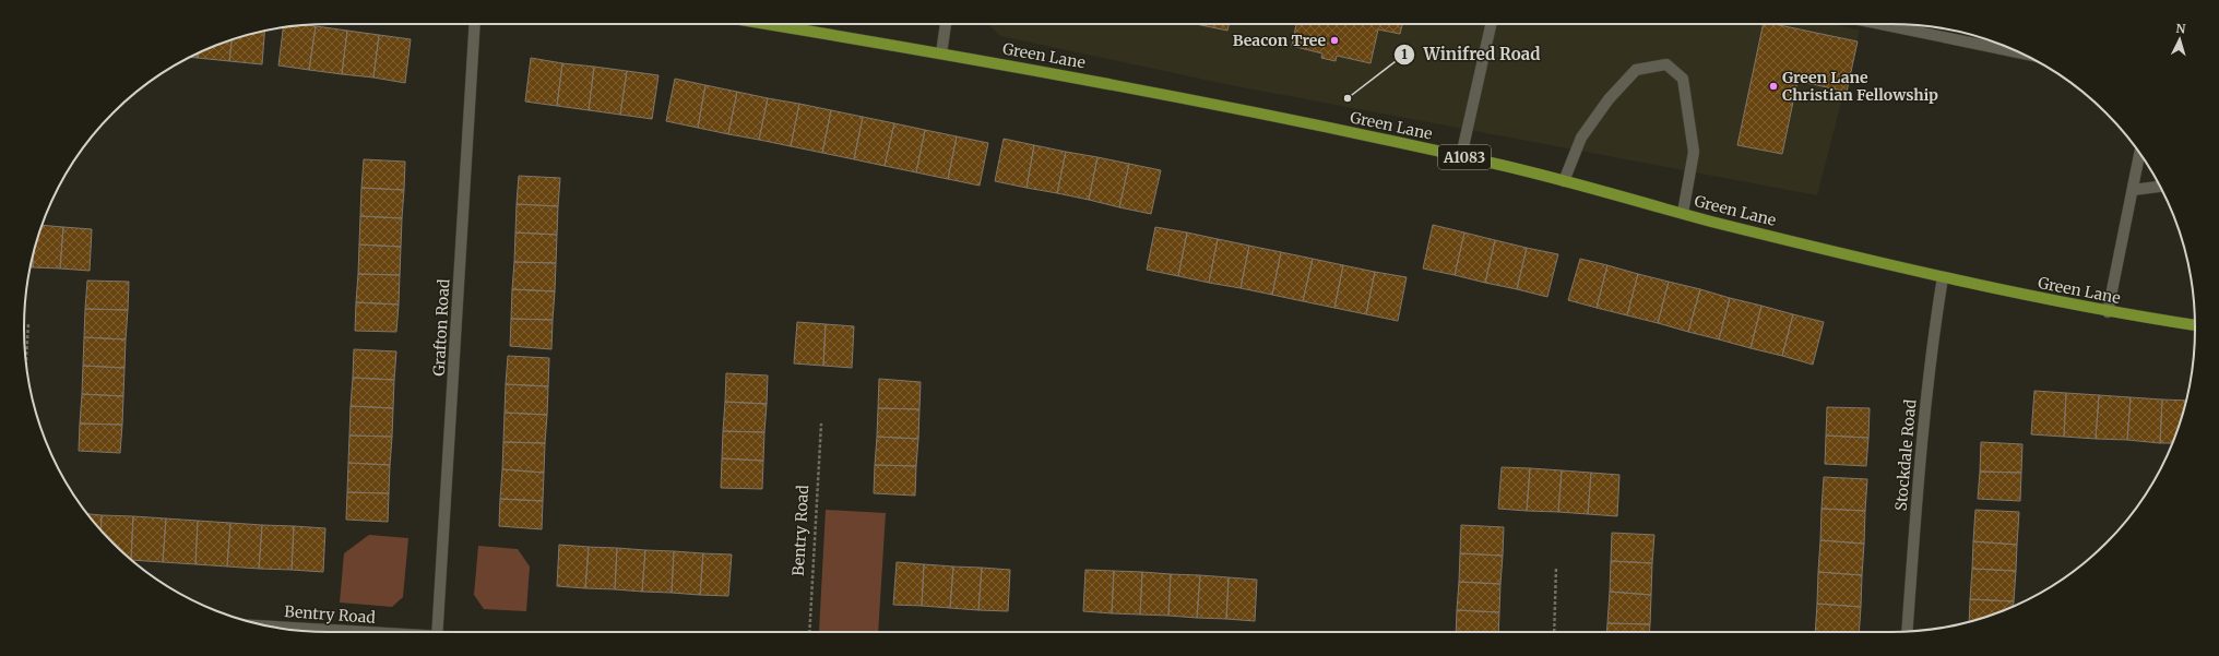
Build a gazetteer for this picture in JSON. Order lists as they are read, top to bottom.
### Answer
{
  "streets": {
    "main road": ["Green Lane", "A1083"],
    "street": ["Grafton Road", "Stockdale Road", "Bentry Road"]
  },
  "crossings": [
    ["Green Lane", "Stockdale Road"]
  ],
  "places": ["Beacon Tree", "Green Lane Christian Fellowship", "Winifred Road"],
  "north": "top"
}
